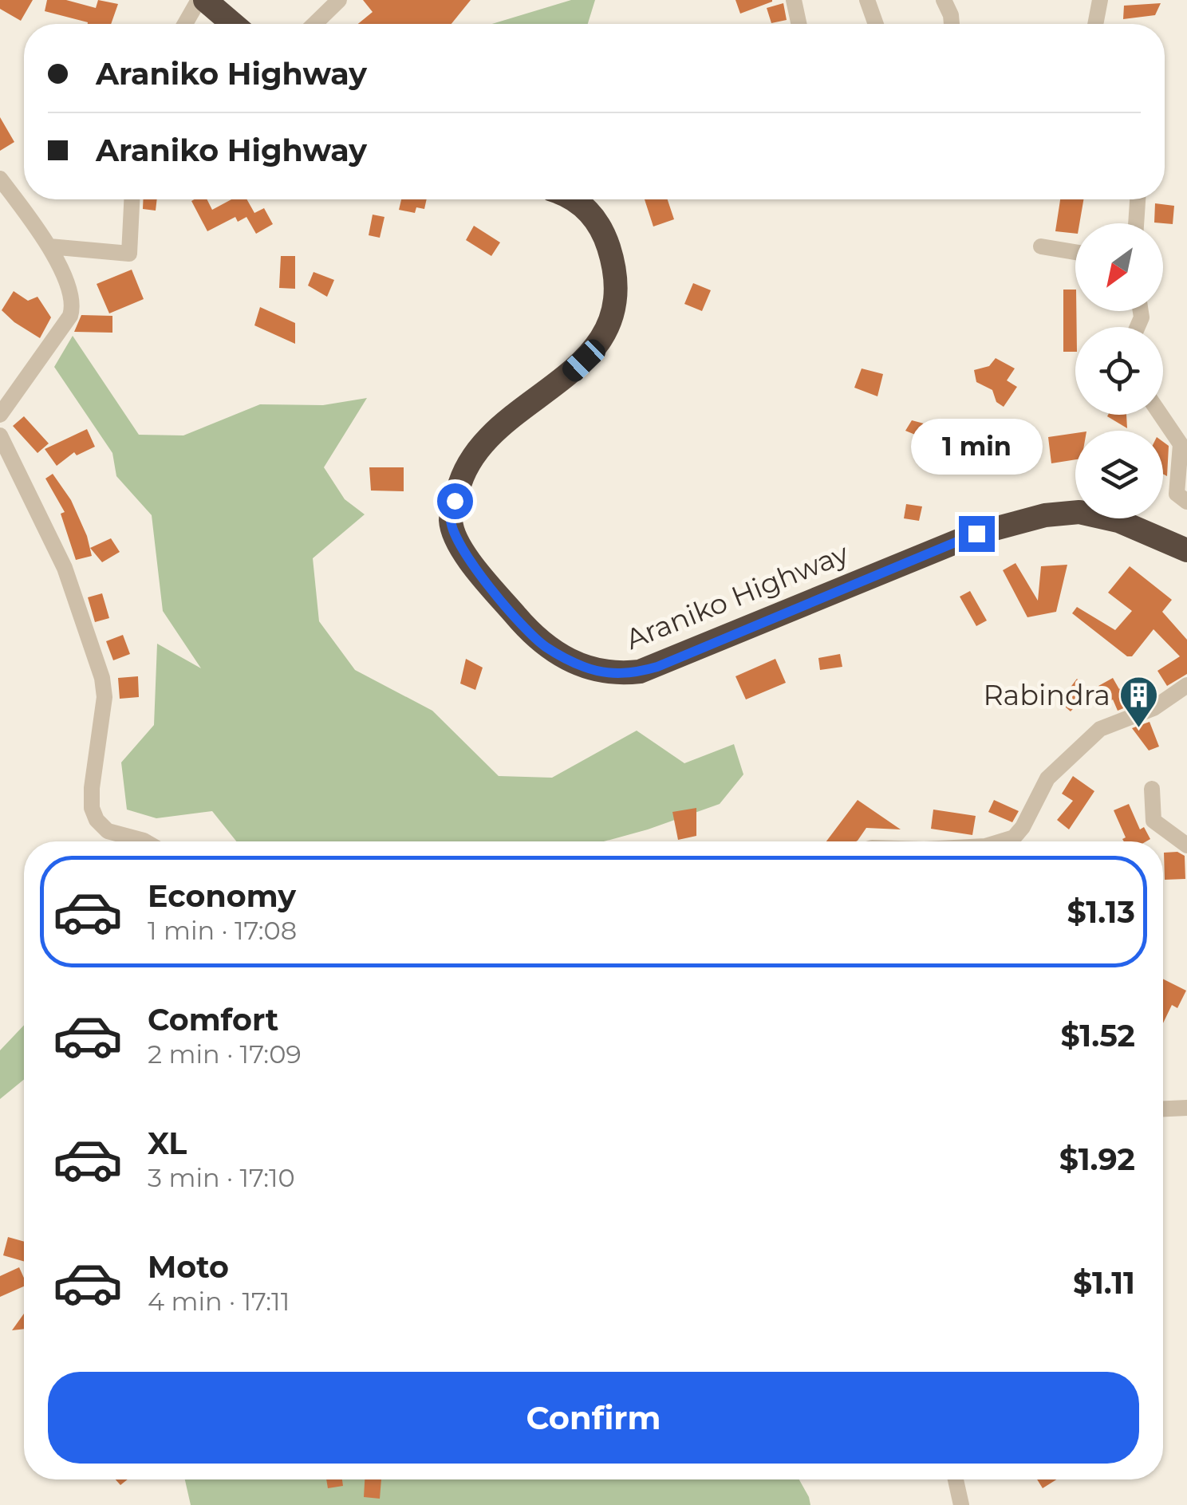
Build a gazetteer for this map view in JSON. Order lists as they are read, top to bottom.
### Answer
{
  "streets": {
    "highway": ["Araniko Highway"]
  },
  "places": {
    "building": ["Rabindra"]
  },
  "north": "bottom left",
  "page": {
    "banner": ["Araniko Highway", "Araniko Highway"],
    "bubble": "1 min",
    "list": [
      {
        "name": "Economy",
        "note": "1 min · 17:08",
        "value": "$1.13"
      },
      {
        "name": "Comfort",
        "note": "2 min · 17:09",
        "value": "$1.52"
      },
      {
        "name": "XL",
        "note": "3 min · 17:10",
        "value": "$1.92"
      },
      {
        "name": "Moto",
        "note": "4 min · 17:11",
        "value": "$1.11"
      }
    ],
    "buttons": "Confirm"
  }
}
